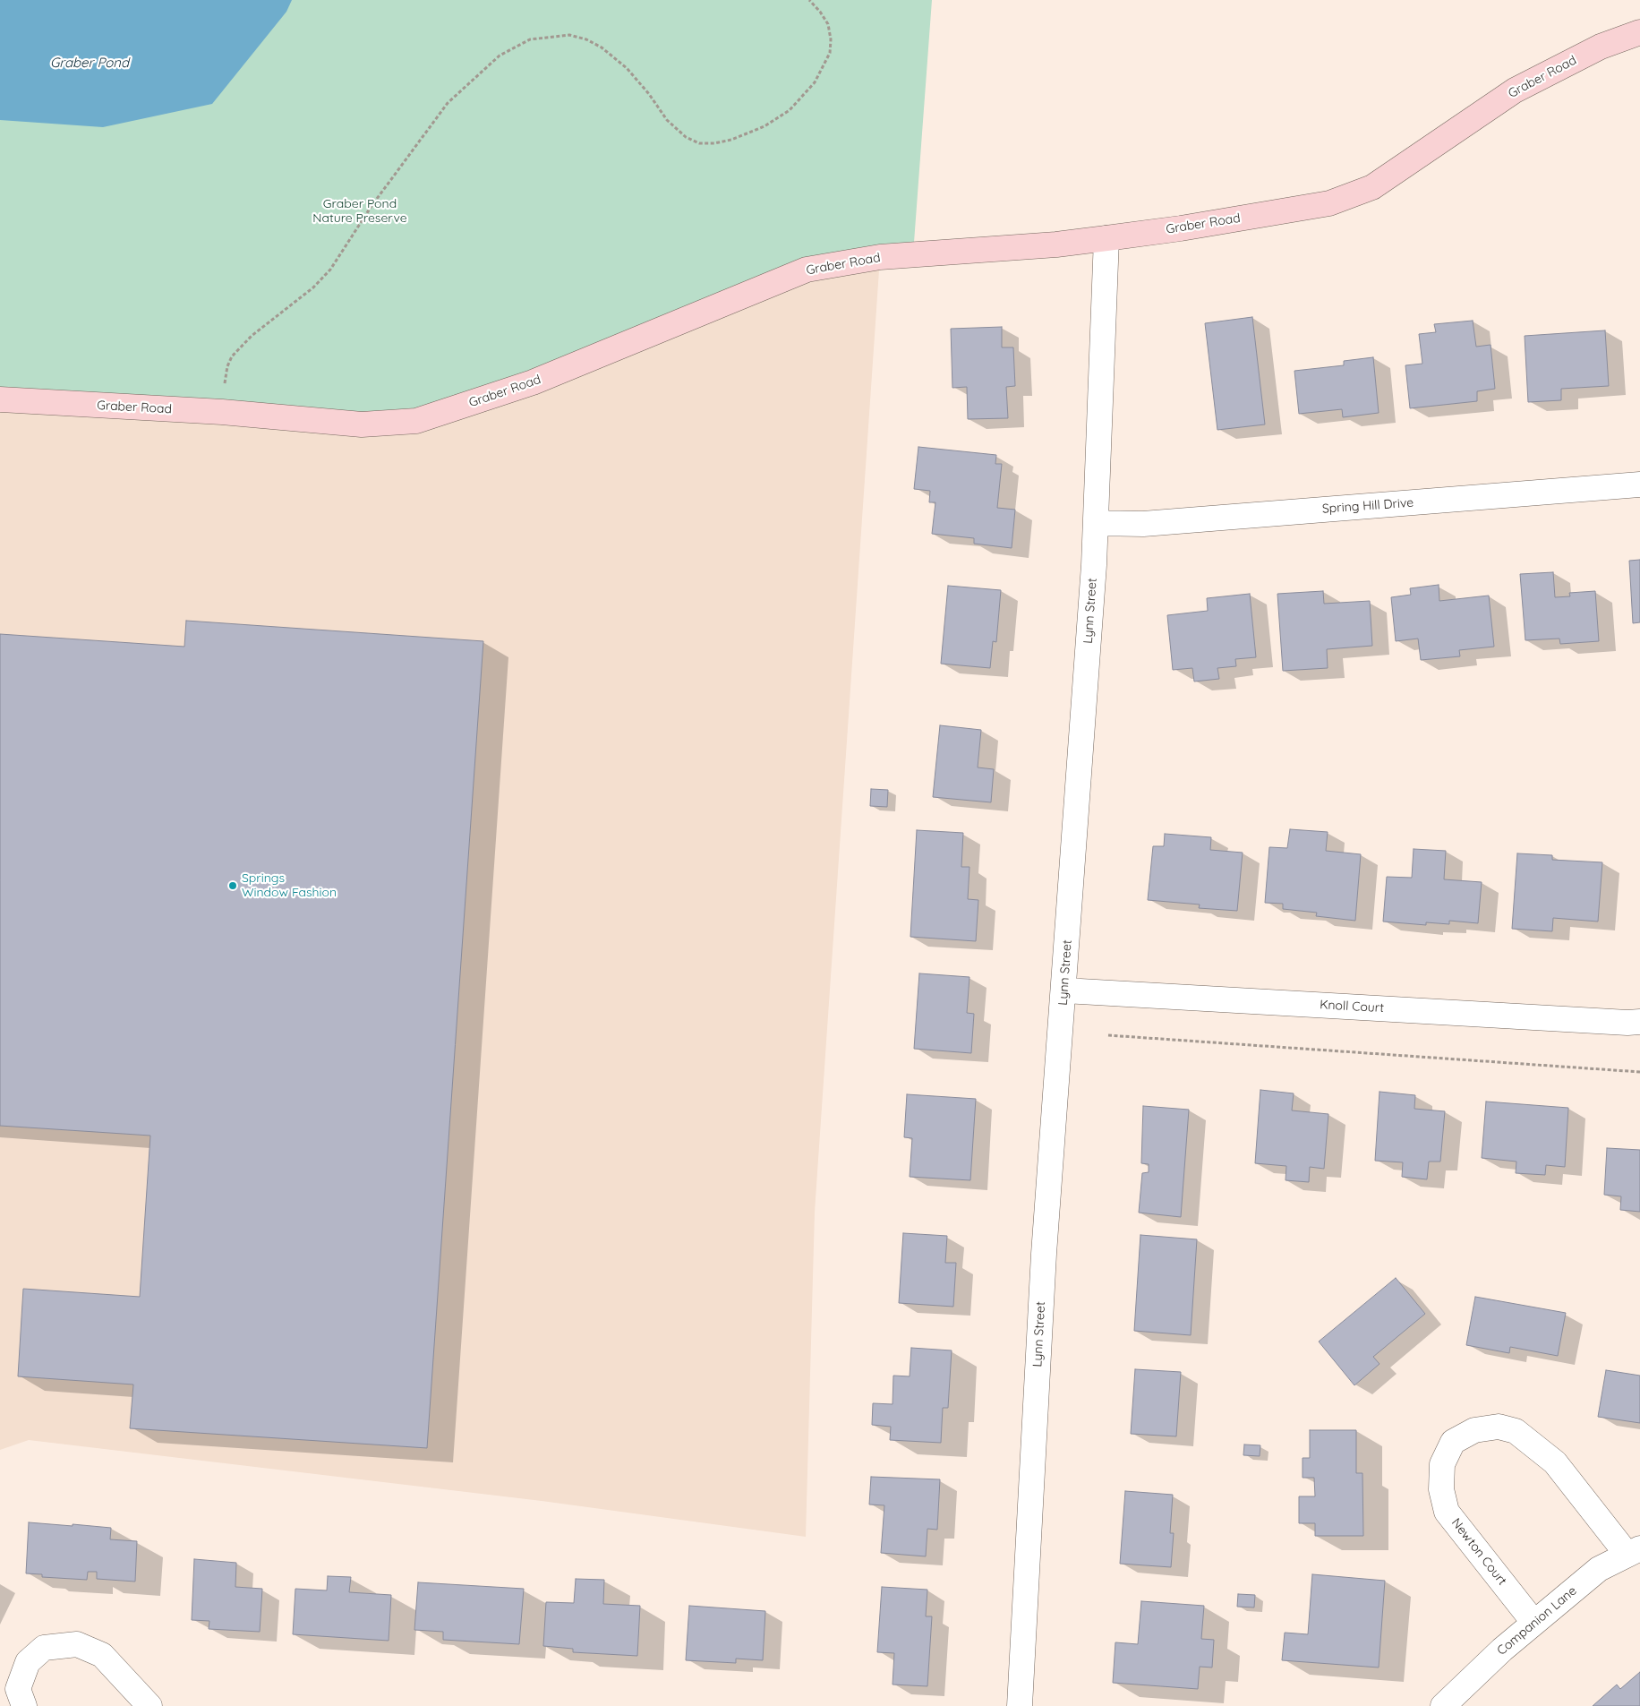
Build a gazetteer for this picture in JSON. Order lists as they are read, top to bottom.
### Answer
{
  "streets": {
    "street": [
      "Graber Road",
      "Spring Hill Drive",
      "Lynn Street",
      "Knoll Court",
      "Newton Court",
      "Companion Lane"
    ]
  },
  "crossings": [
    ["Graber Road", "Lynn Street"],
    ["Spring Hill Drive", "Lynn Street"],
    ["Lynn Street", "Knoll Court"],
    ["Newton Court", "Companion Lane"]
  ],
  "water": ["Graber Pond"],
  "parks": ["Graber Pond Nature Preserve"],
  "places": ["Springs Window Fashion"]
}
